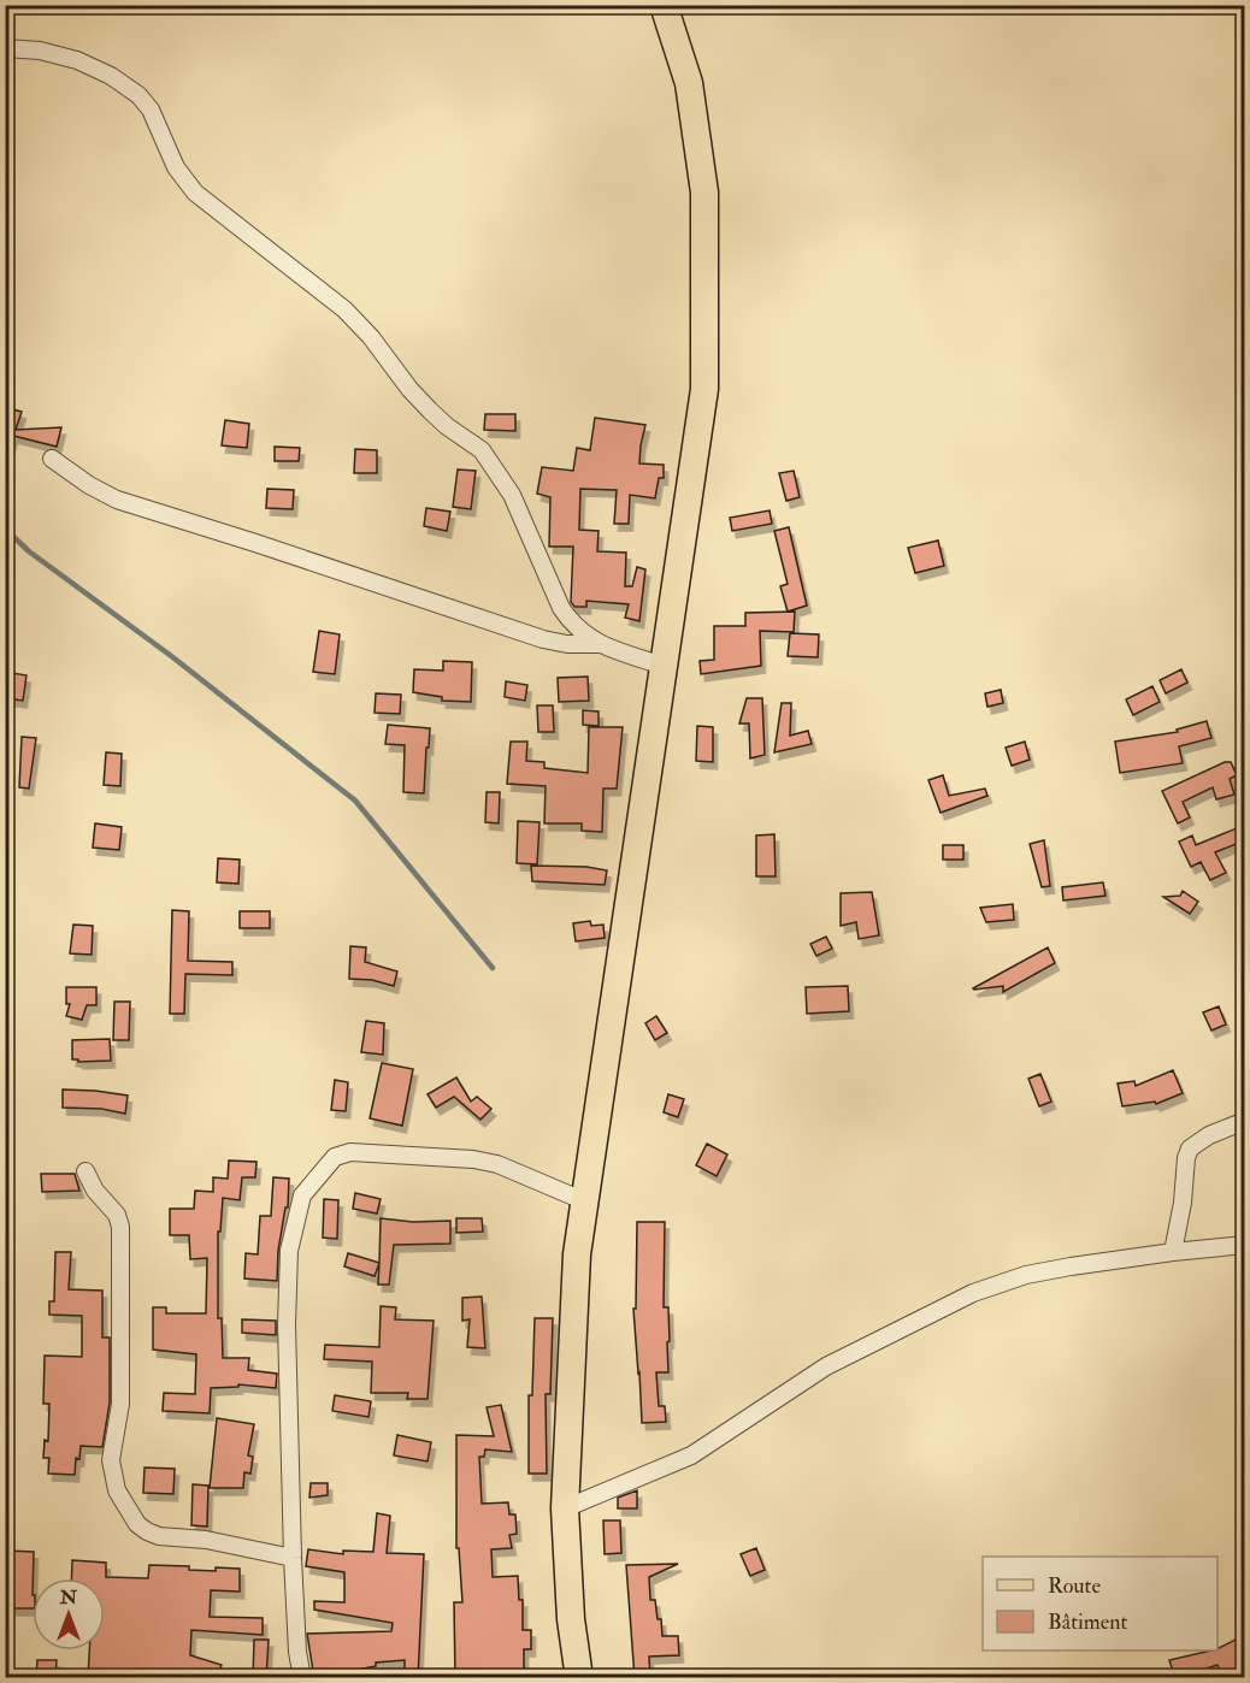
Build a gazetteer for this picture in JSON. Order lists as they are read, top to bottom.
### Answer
{
  "legend": ["Route", "Bâtiment"],
  "north": "top"
}
